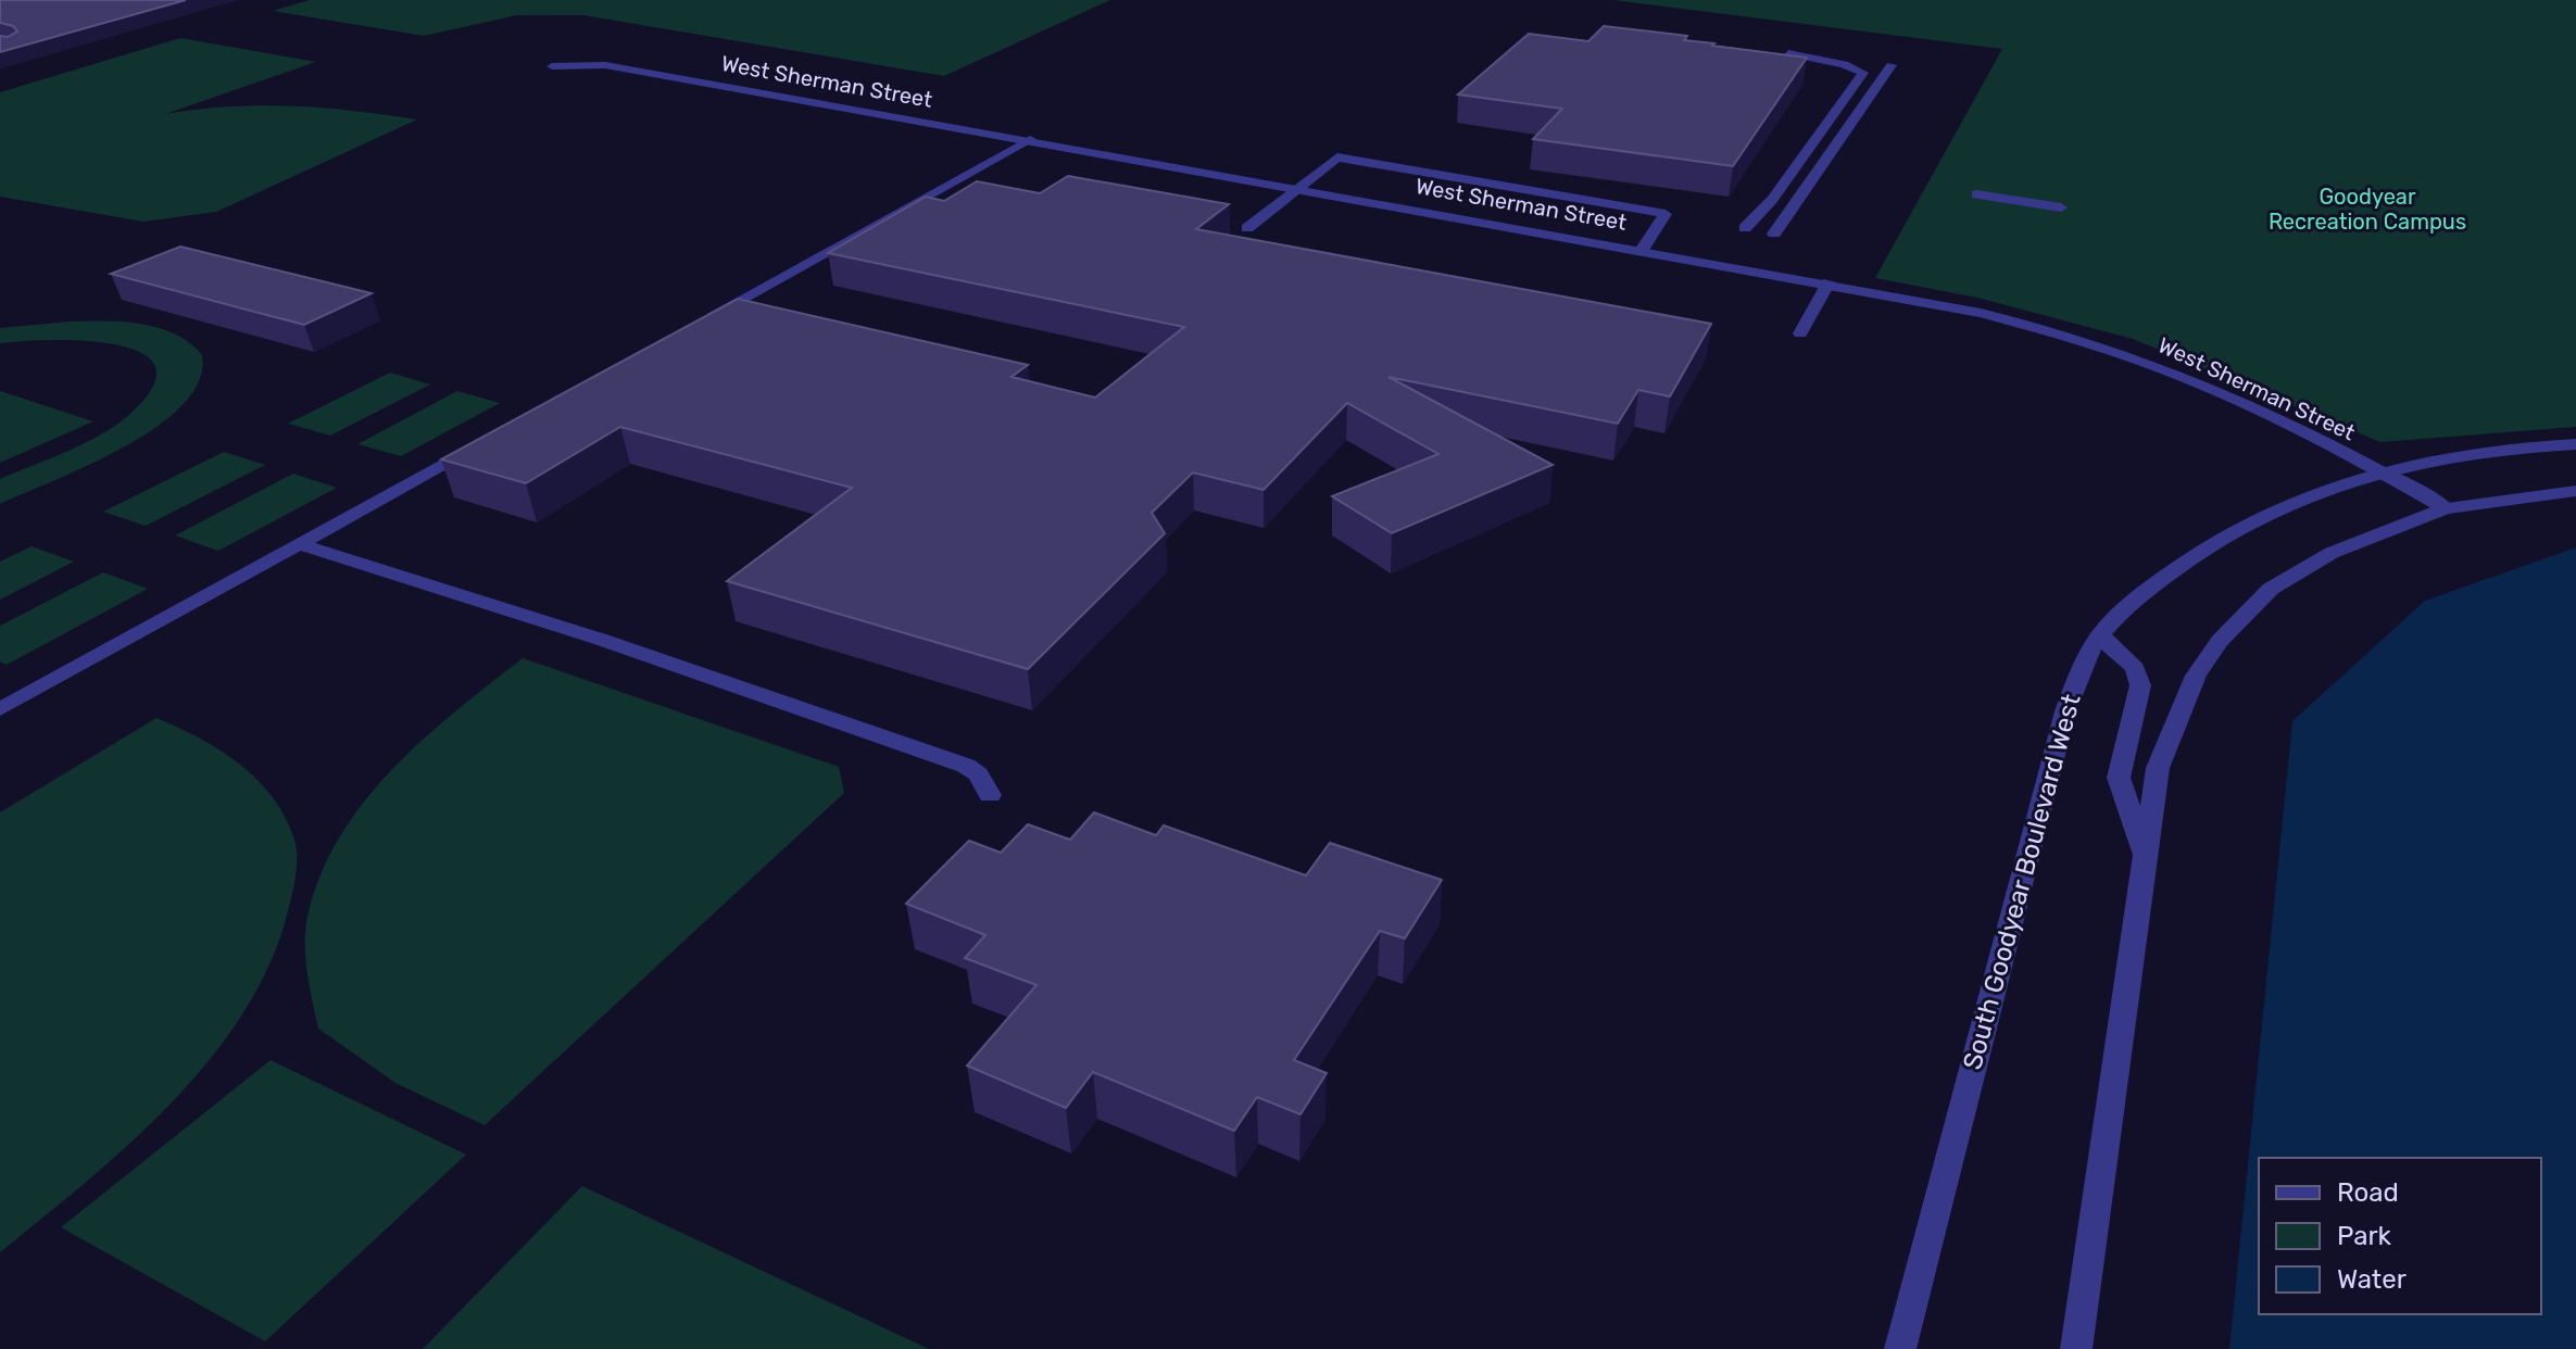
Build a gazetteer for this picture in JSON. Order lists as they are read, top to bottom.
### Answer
{
  "streets": {
    "street": ["West Sherman Street", "South Goodyear Boulevard West"]
  },
  "crossings": [
    ["West Sherman Street", "South Goodyear Boulevard West"]
  ],
  "parks": ["Goodyear Recreation Campus"],
  "legend": ["Road", "Park", "Water"]
}
